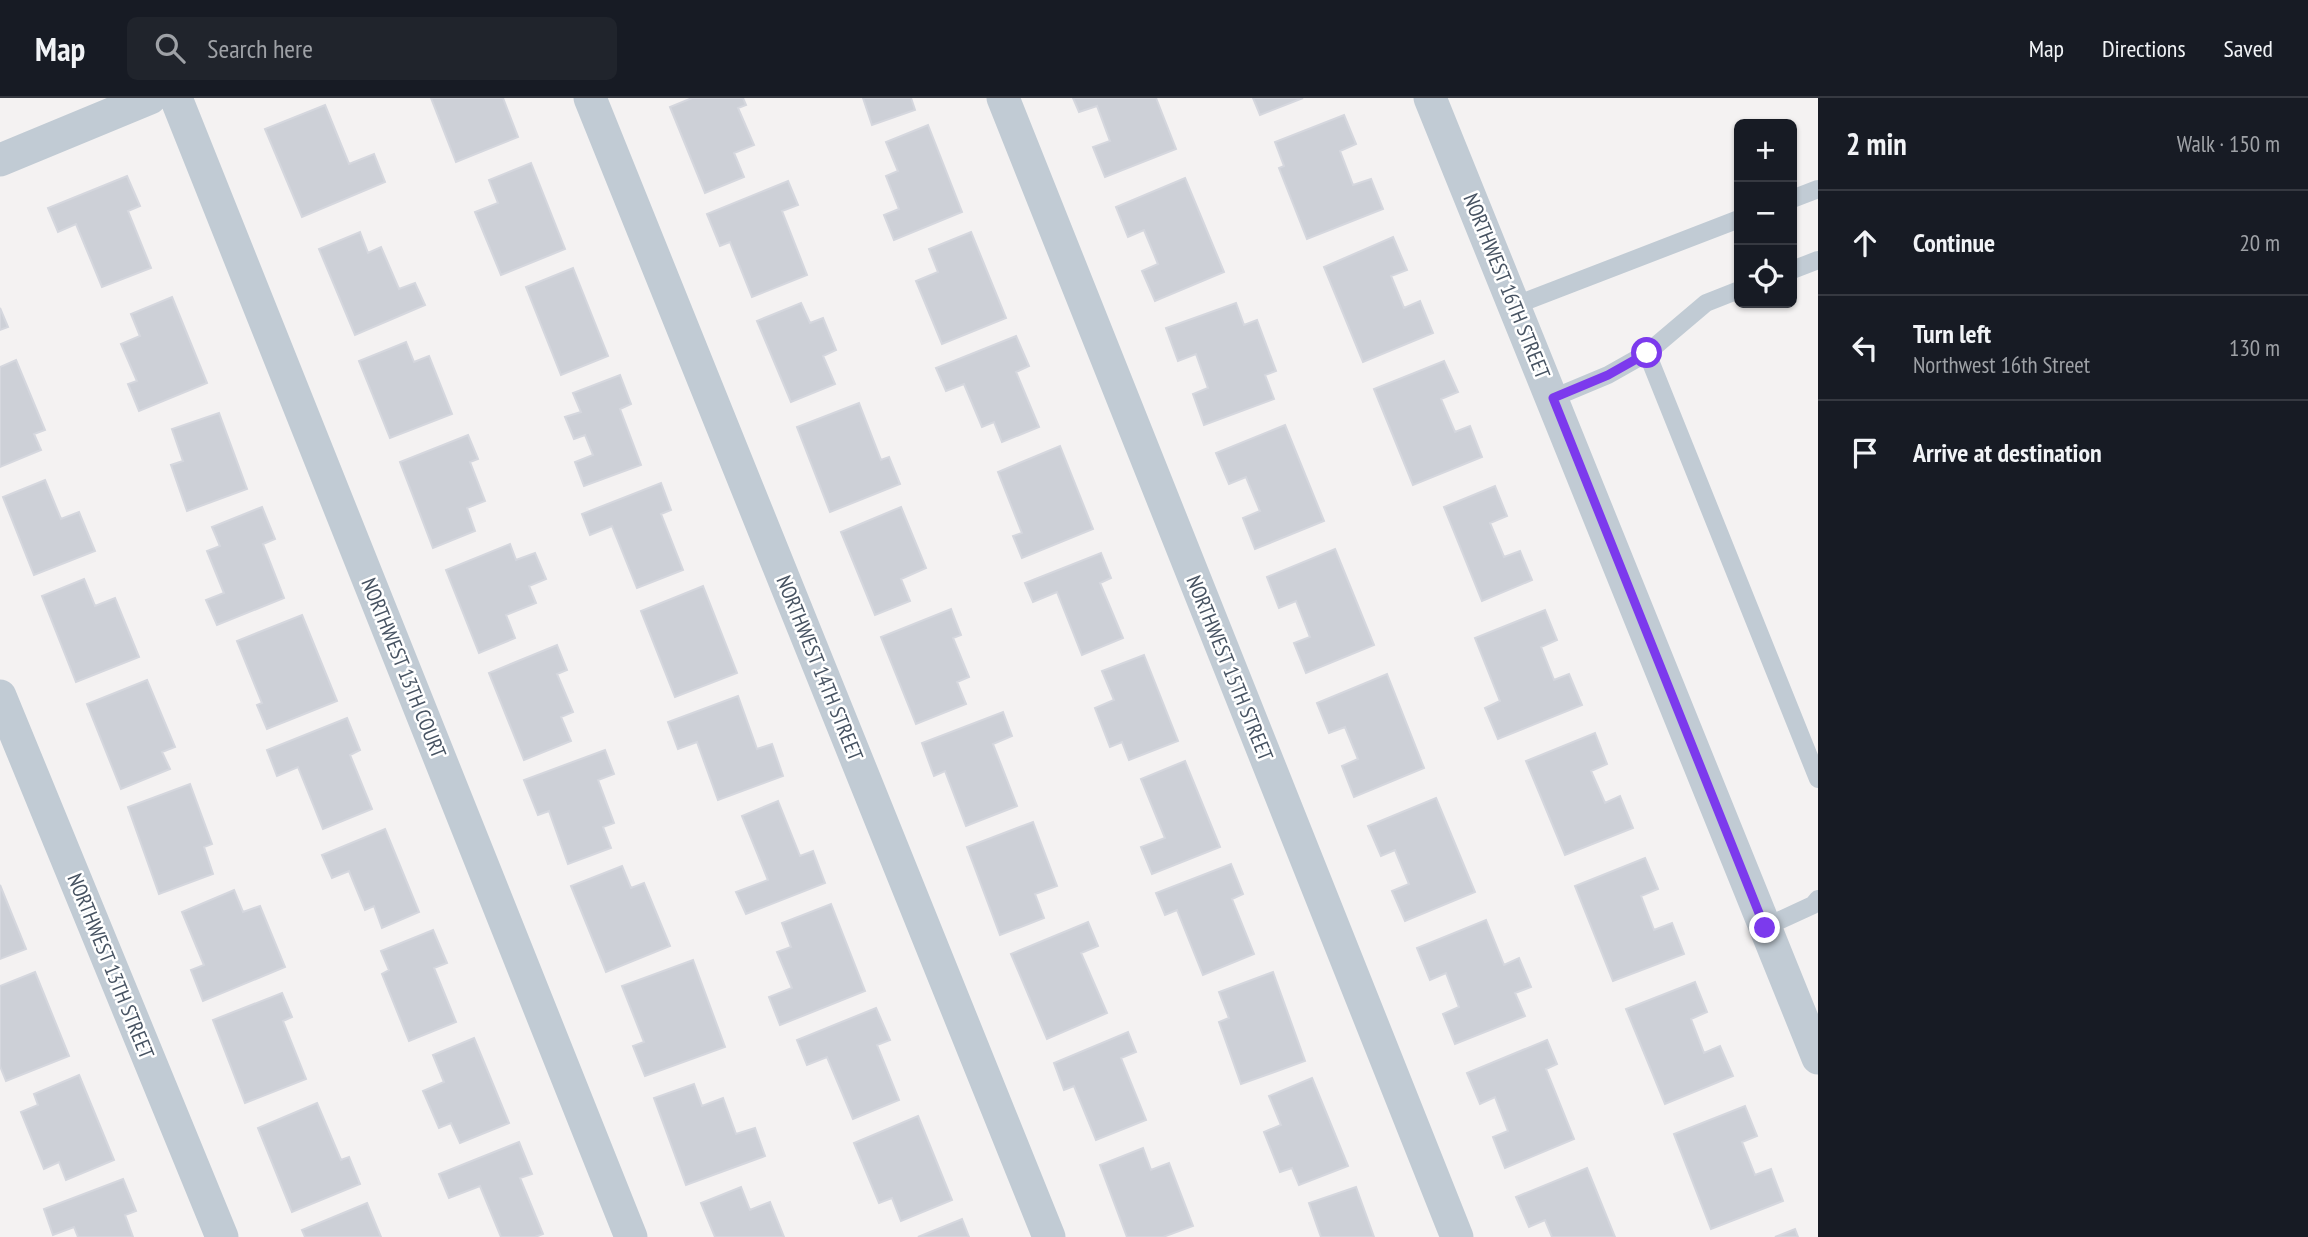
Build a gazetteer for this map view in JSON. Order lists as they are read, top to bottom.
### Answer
{
  "streets": {
    "street": [
      "NORTHWEST 16TH STREET",
      "NORTHWEST 13TH COURT",
      "NORTHWEST 14TH STREET",
      "NORTHWEST 15TH STREET",
      "NORTHWEST 13TH STREET"
    ]
  },
  "page": {
    "header": "Map",
    "search": "Search here",
    "nav": ["Map", "Directions", "Saved"],
    "heading": ["2 min", "Walk · 150 m"],
    "map_buttons": ["+", "−"],
    "list": [
      ["Continue", "20 m"],
      ["Turn left", "Northwest 16th Street", "130 m"],
      "Arrive at destination"
    ]
  }
}
